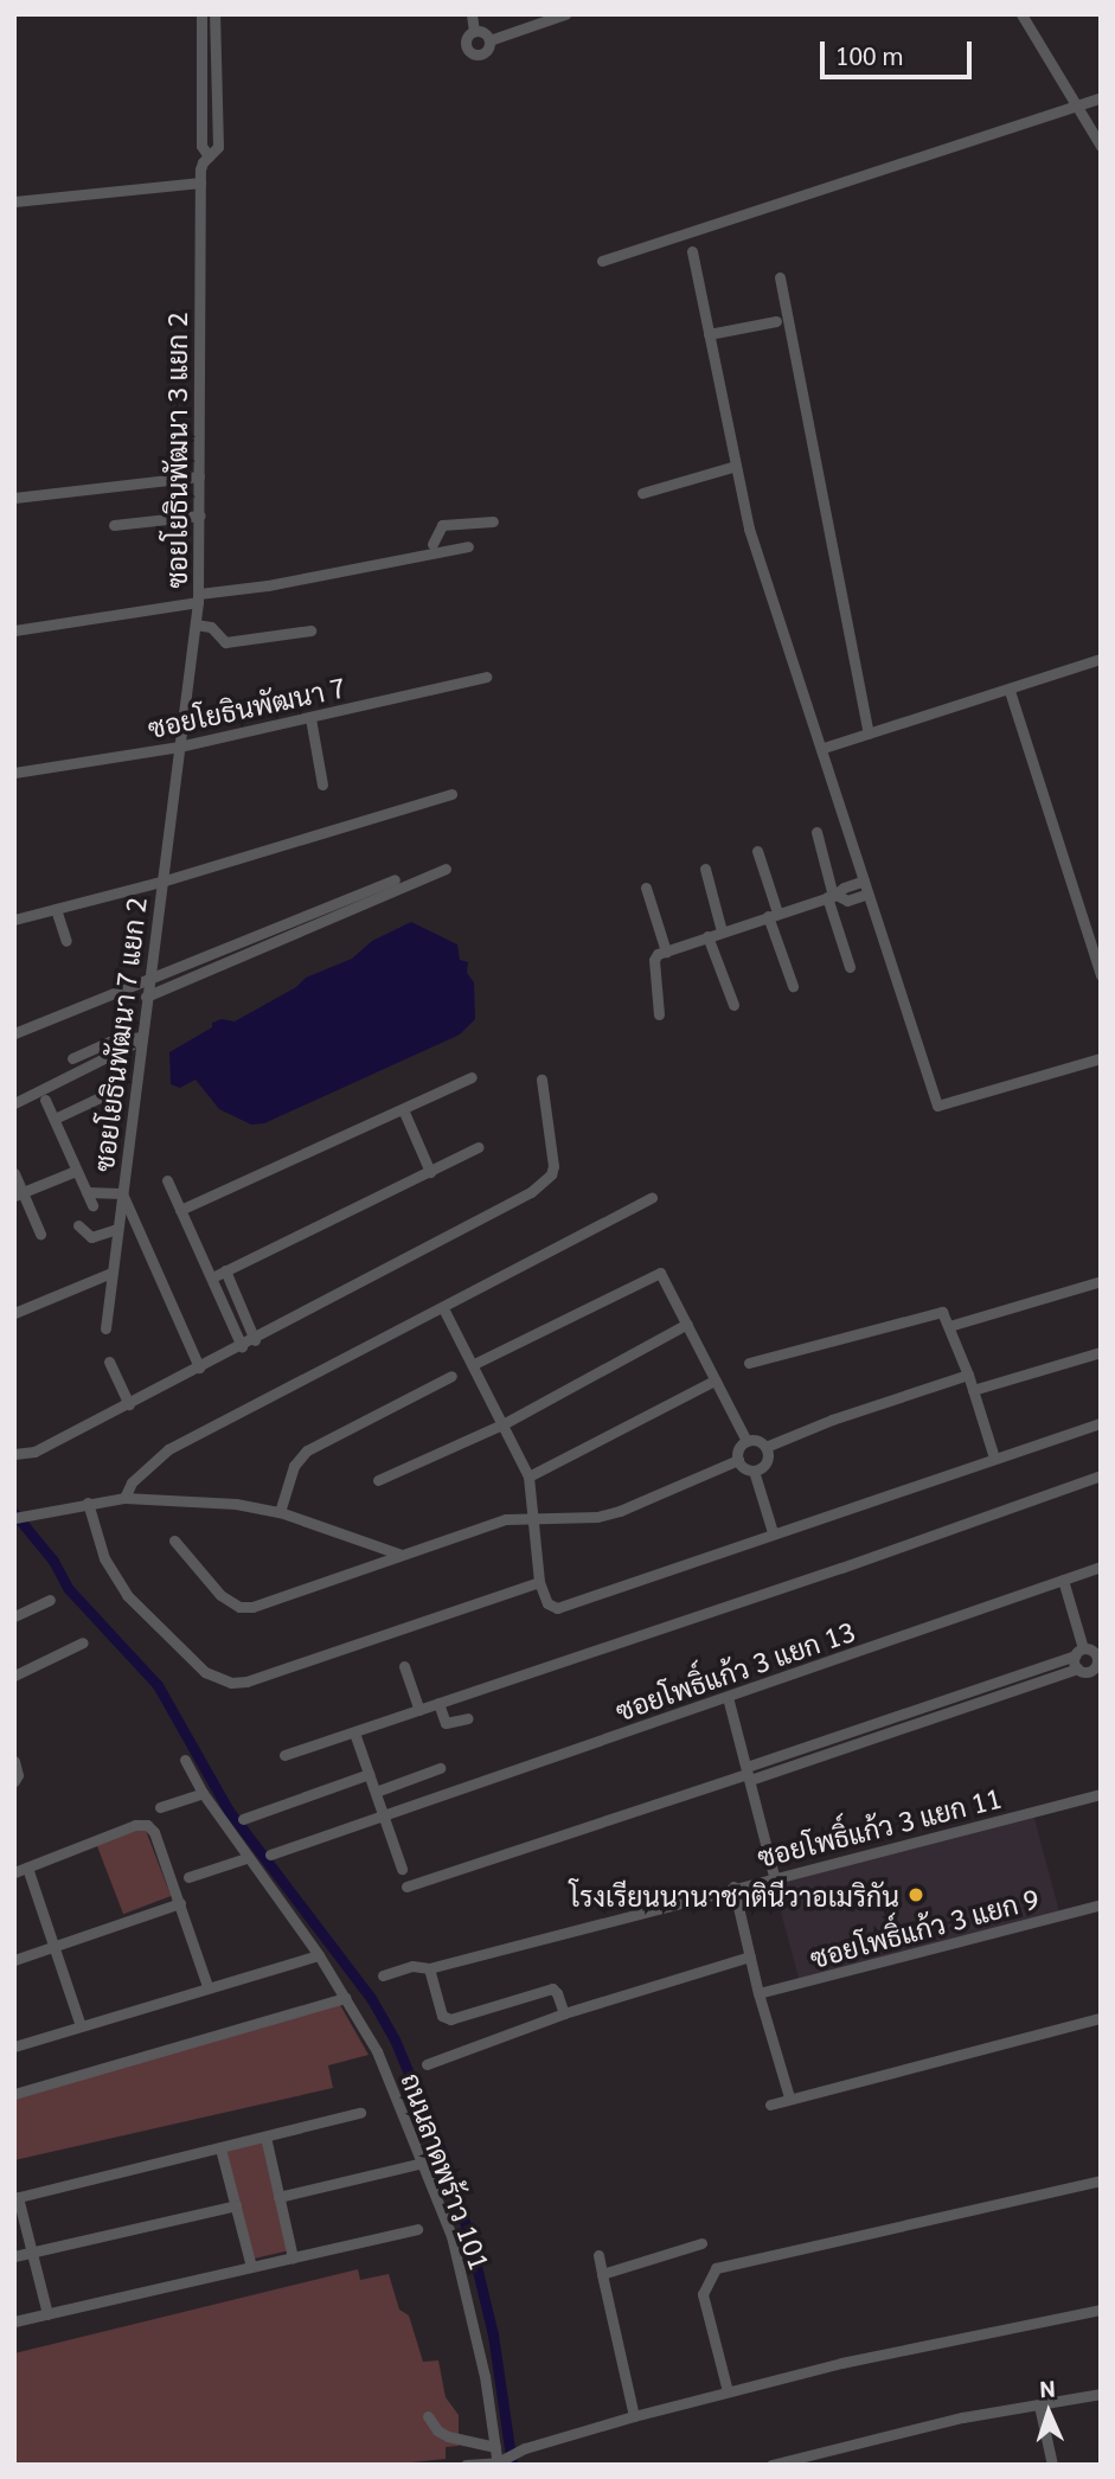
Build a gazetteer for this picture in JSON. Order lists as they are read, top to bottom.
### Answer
{
  "streets": {
    "street": [
      "ซอยโยธินพัฒนา 3 แยก 2",
      "ซอยโยธินพัฒนา 7",
      "ซอยโยธินพัฒนา 7 แยก 2",
      "ซอยโพธิ์แก้ว 3 แยก 13",
      "ซอยโพธิ์แก้ว 3 แยก 11",
      "ซอยโพธิ์แก้ว 3 แยก 9",
      "ถนนลาดพร้าว 101"
    ]
  },
  "crossings": [
    ["ซอยโยธินพัฒนา 3 แยก 2", "ซอยโยธินพัฒนา 7"],
    ["ซอยโยธินพัฒนา 3 แยก 2", "ซอยโยธินพัฒนา 7 แยก 2"],
    ["ซอยโยธินพัฒนา 7", "ซอยโยธินพัฒนา 7 แยก 2"]
  ],
  "places": ["โรงเรียนนานาชาตินีวาอเมริกัน"],
  "scale_bar": "100 m",
  "north": "top"
}
